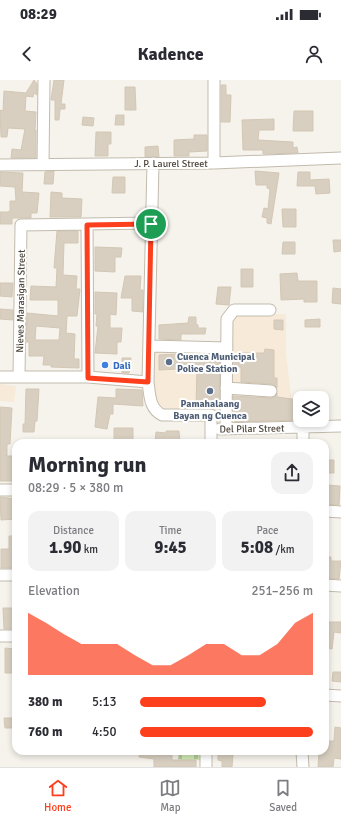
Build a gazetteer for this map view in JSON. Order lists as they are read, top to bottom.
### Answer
{
  "streets": {
    "street": ["J. P. Laurel Street", "Nieves Marasigan Street", "Del Pilar Street"]
  },
  "places": ["Cuenca Municipal Police Station", "Dali", "Pamahalaang Bayan ng Cuenca"],
  "page": {
    "status": "08:29",
    "header": "Kadence",
    "heading": ["Morning run", "08:29 · 5 × 380 m"],
    "stats": [
      ["Distance", "1.90 km"],
      ["Time", "9:45"],
      ["Pace", "5:08 /km"]
    ],
    "chart": ["Elevation", "251–256 m"],
    "list": [
      {
        "name": "380 m",
        "note": "5:13"
      },
      {
        "name": "760 m",
        "note": "4:50"
      }
    ],
    "tabs": ["Home", "Map", "Saved"]
  }
}
